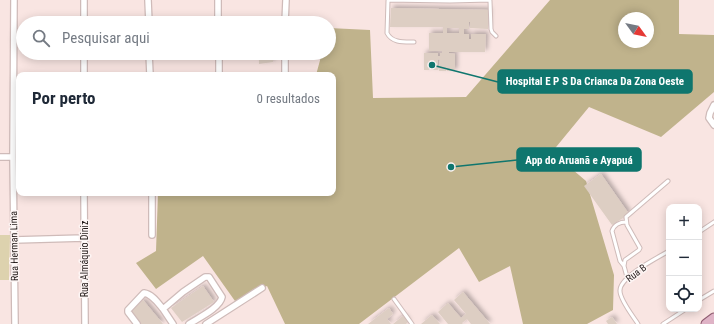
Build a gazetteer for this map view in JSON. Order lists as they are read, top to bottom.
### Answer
{
  "streets": {
    "street": ["Rua Herman Lima", "Rua Almáquio Diniz"],
    "lane": ["Rua B"]
  },
  "places": ["Hospital E P S Da Crianca Da Zona Oeste", "App do Aruanã e Ayapuá"],
  "north": "bottom right",
  "page": {
    "search": "Pesquisar aqui",
    "heading": ["Por perto", "0 resultados"],
    "map_buttons": ["+", "−"]
  }
}
